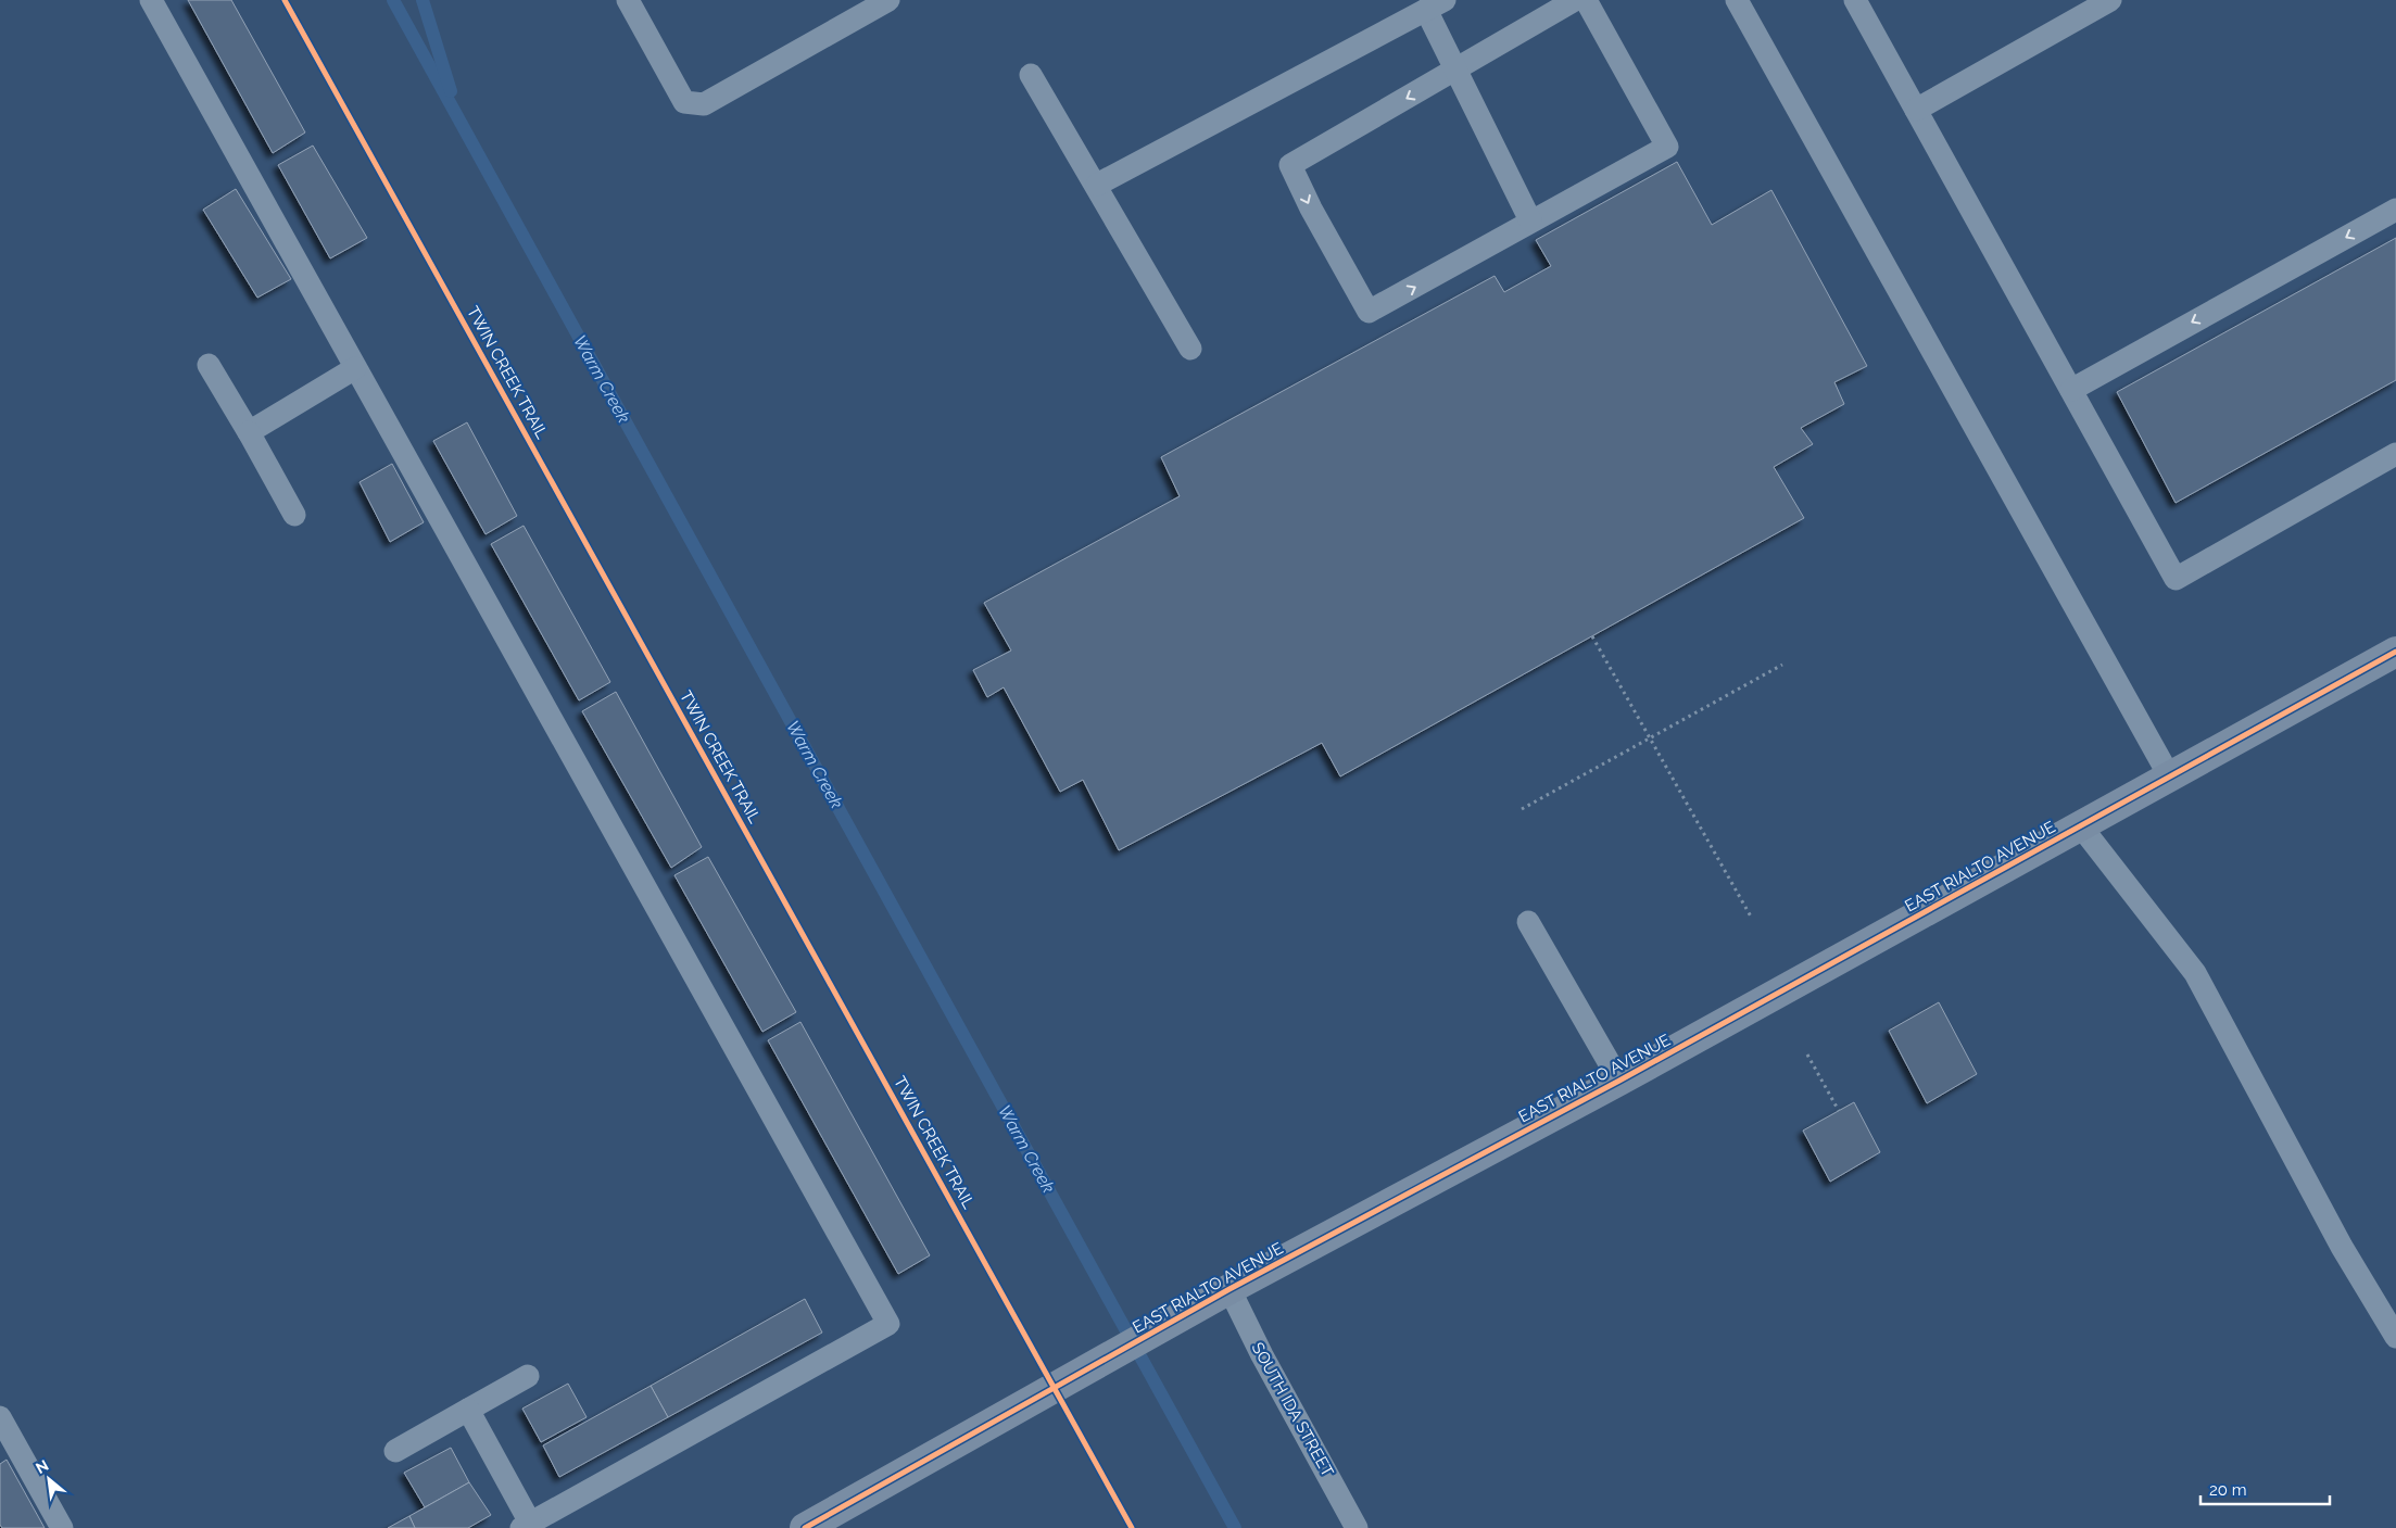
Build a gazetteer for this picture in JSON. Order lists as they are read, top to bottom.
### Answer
{
  "streets": {
    "street": ["EAST RIALTO AVENUE"],
    "lane": ["SOUTH IDA STREET"],
    "cycle path": ["TWIN CREEK TRAIL"]
  },
  "crossings": [
    ["EAST RIALTO AVENUE", "SOUTH IDA STREET"]
  ],
  "water": ["Warm Creek"],
  "scale_bar": "20 m",
  "north": "top left"
}
